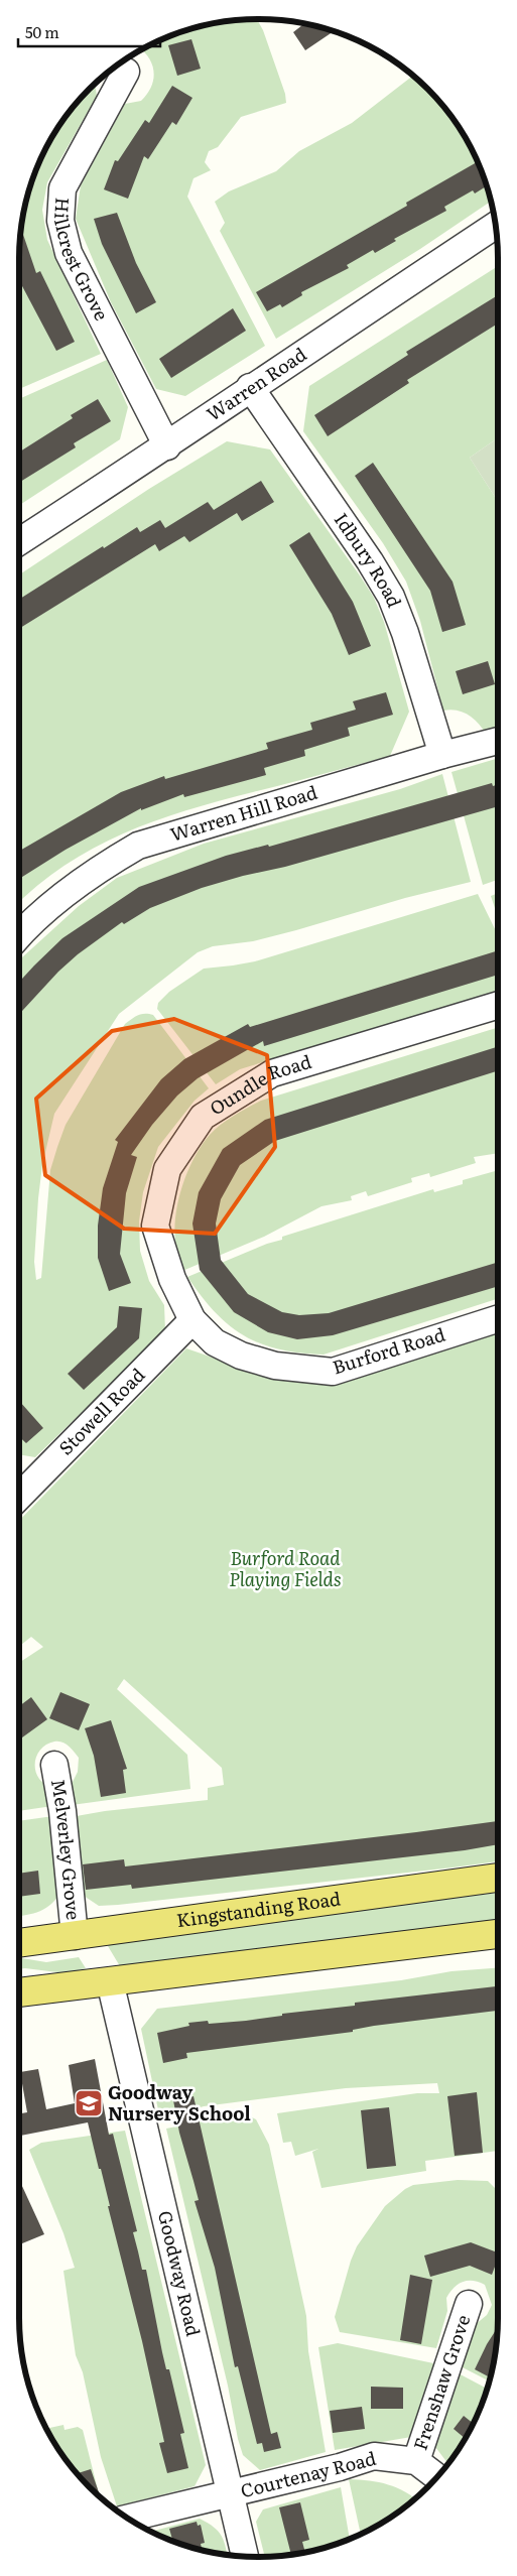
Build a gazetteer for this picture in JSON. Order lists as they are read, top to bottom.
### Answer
{
  "streets": {
    "main road": ["Kingstanding Road"],
    "street": [
      "Hillcrest Grove",
      "Warren Road",
      "Idbury Road",
      "Warren Hill Road",
      "Oundle Road",
      "Burford Road",
      "Stowell Road",
      "Melverley Grove",
      "Goodway Road",
      "Frenshaw Grove",
      "Courtenay Road"
    ]
  },
  "crossings": [
    ["Hillcrest Grove", "Warren Road"],
    ["Warren Road", "Idbury Road"],
    ["Idbury Road", "Warren Hill Road"],
    ["Oundle Road", "Burford Road"],
    ["Oundle Road", "Stowell Road"],
    ["Burford Road", "Stowell Road"],
    ["Melverley Grove", "Kingstanding Road"],
    ["Goodway Road", "Courtenay Road"],
    ["Frenshaw Grove", "Courtenay Road"]
  ],
  "parks": ["Burford Road Playing Fields"],
  "places": {
    "school or university": ["Goodway Nursery School"]
  },
  "scale_bar": "50 m"
}
